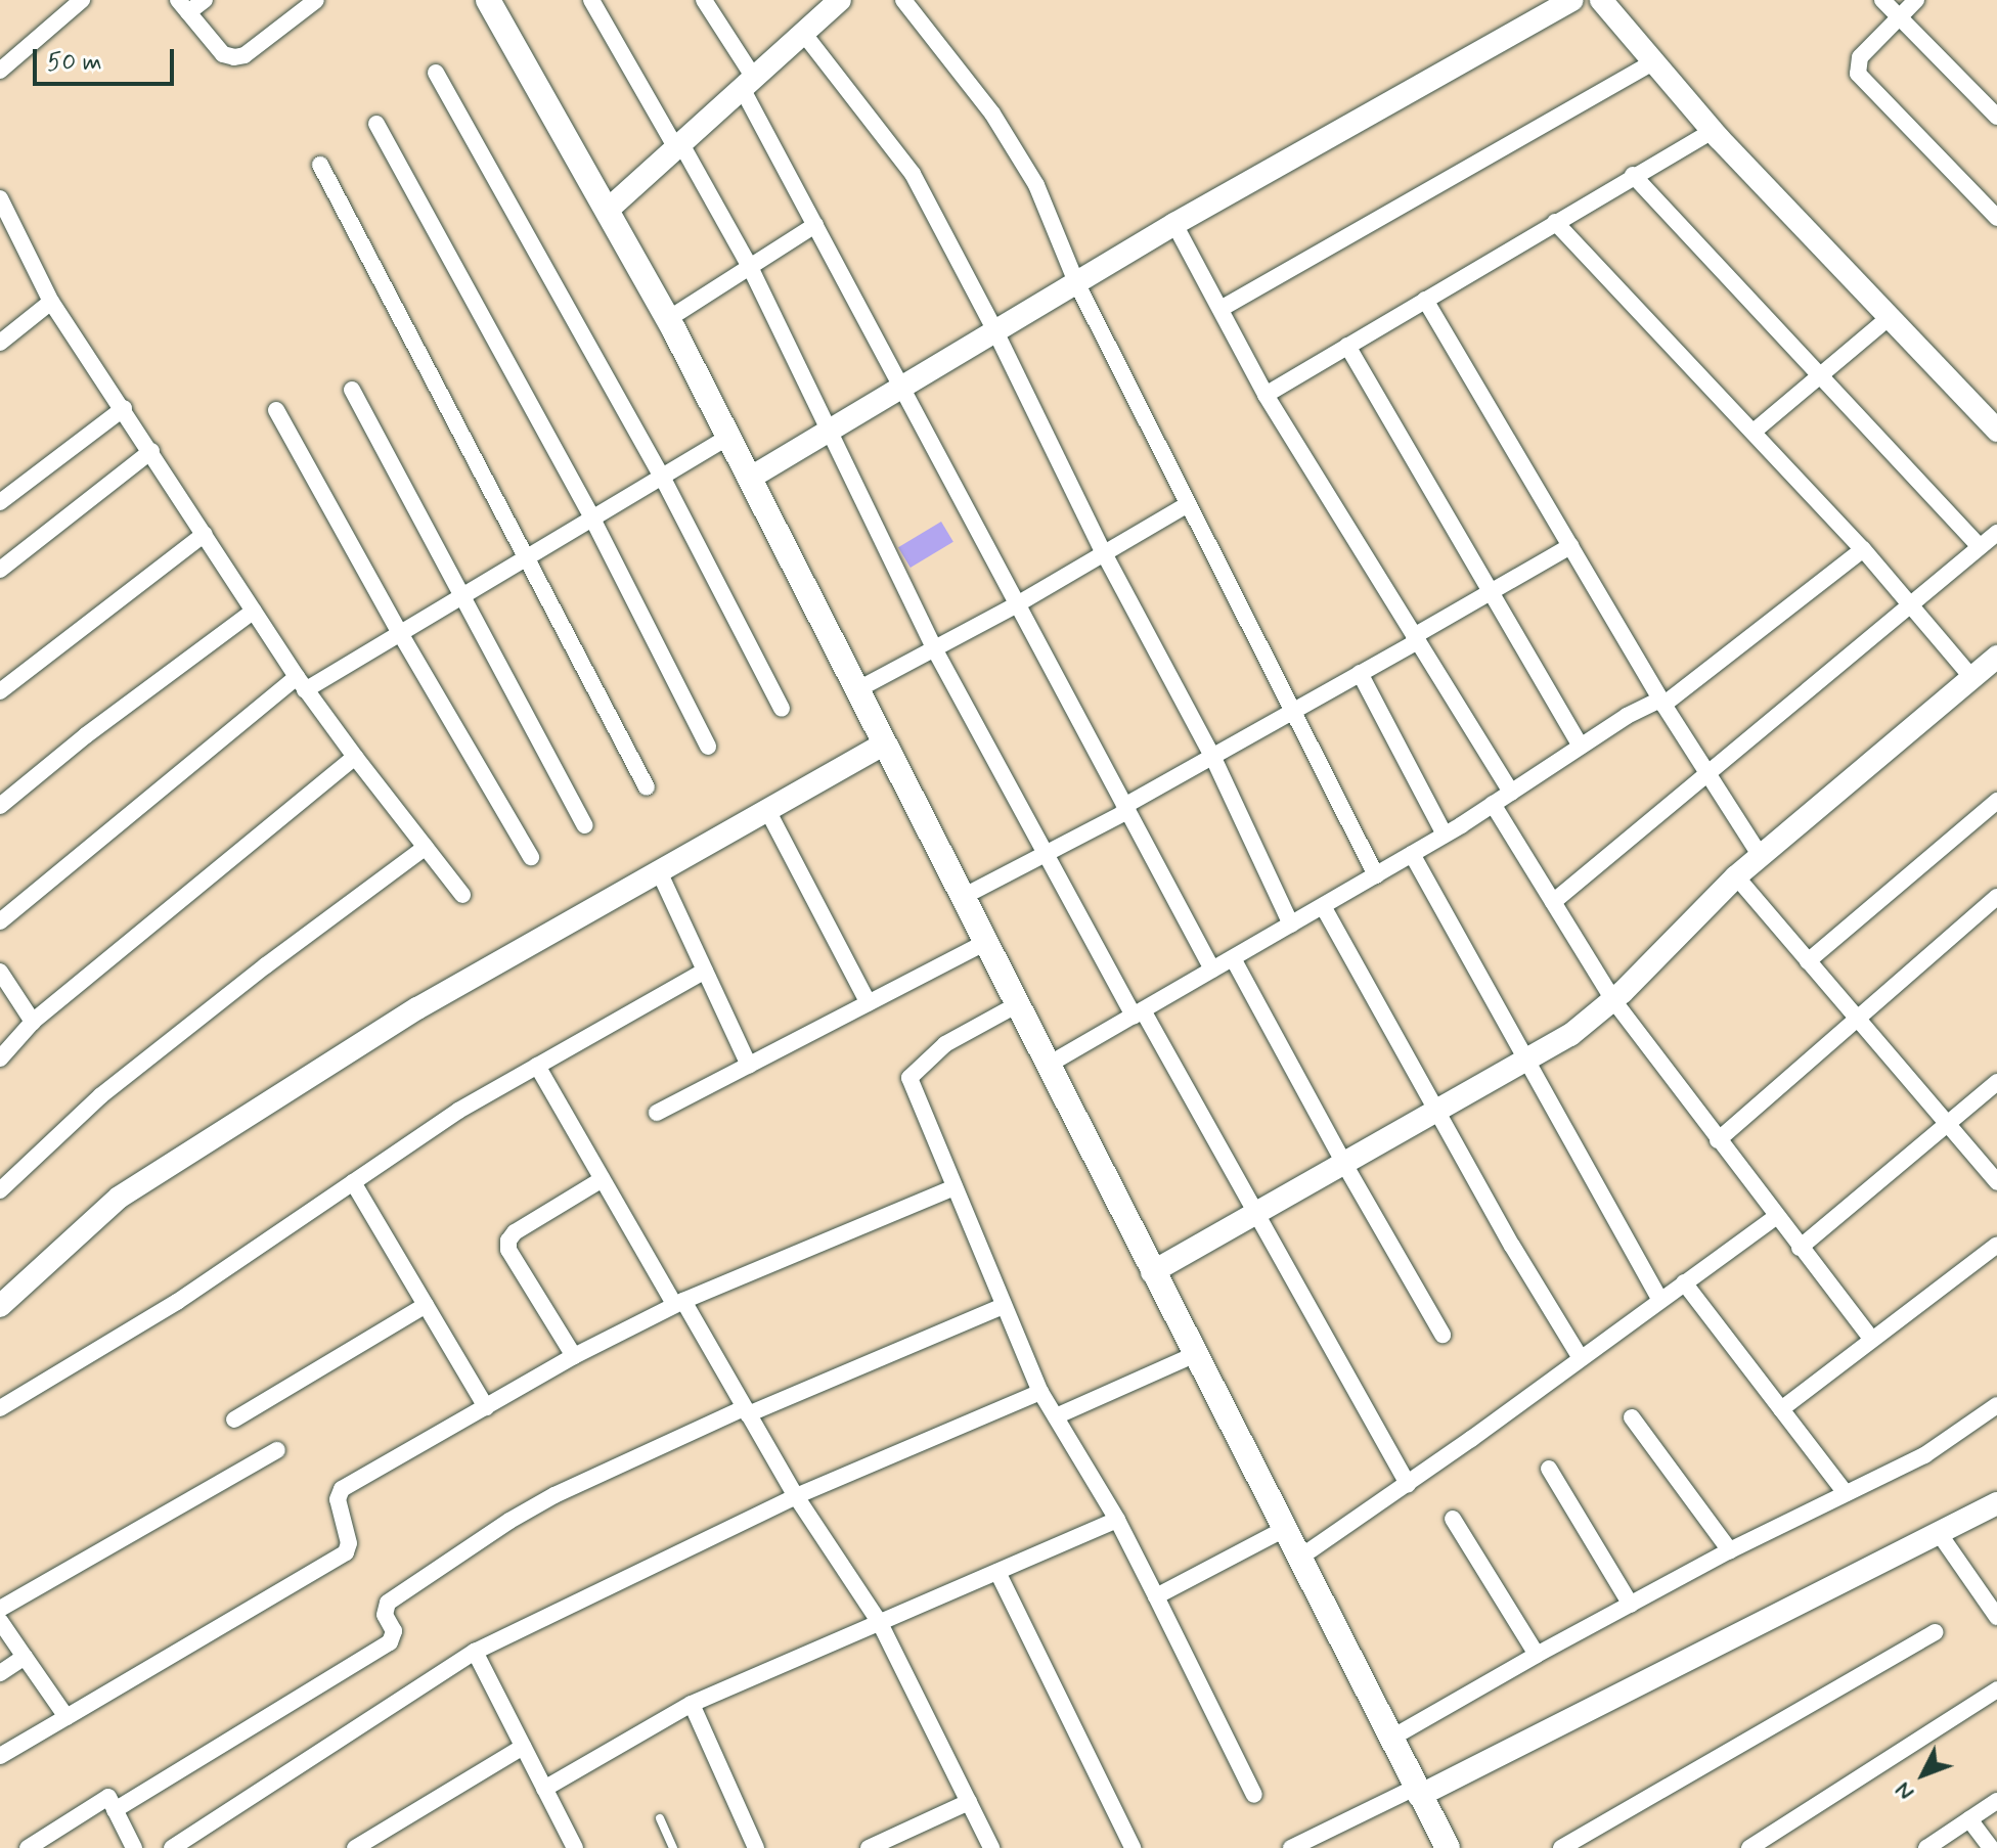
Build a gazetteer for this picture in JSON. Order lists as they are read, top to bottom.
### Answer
{
  "scale_bar": "50 m",
  "north": "bottom left"
}
